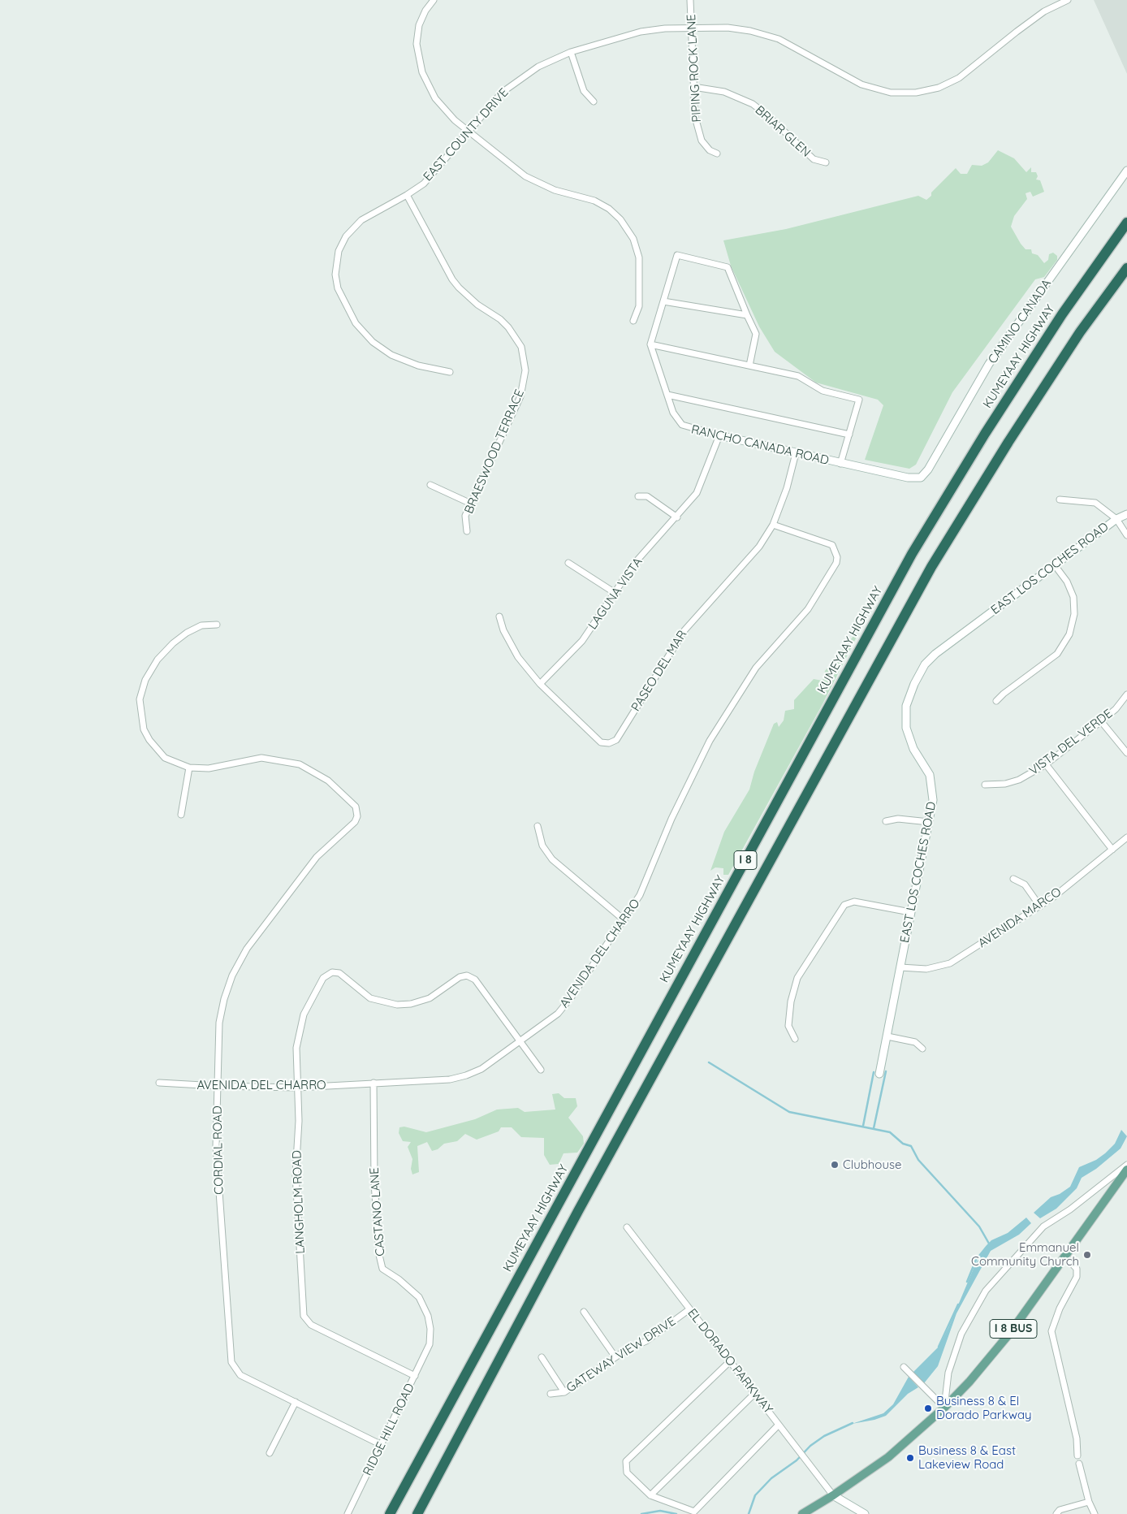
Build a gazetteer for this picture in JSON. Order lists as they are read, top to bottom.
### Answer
{
  "streets": {
    "highway": ["KUMEYAAY HIGHWAY", "I 8"],
    "main road": ["I 8 BUS"],
    "street": [
      "PIPING ROCK LANE",
      "BRIAR GLEN",
      "EAST COUNTY DRIVE",
      "CAMINO CANADA",
      "RANCHO CANADA ROAD",
      "BRAESWOOD TERRACE",
      "EAST LOS COCHES ROAD",
      "LAGUNA VISTA",
      "PASEO DEL MAR",
      "VISTA DEL VERDE",
      "AVENIDA MARCO",
      "AVENIDA DEL CHARRO",
      "CORDIAL ROAD",
      "LANGHOLM ROAD",
      "CASTANO LANE",
      "GATEWAY VIEW DRIVE",
      "EL DORADO PARKWAY",
      "RIDGE HILL ROAD"
    ]
  },
  "crossings": [
    ["PIPING ROCK LANE", "BRIAR GLEN"],
    ["PIPING ROCK LANE", "EAST COUNTY DRIVE"],
    ["EAST COUNTY DRIVE", "BRAESWOOD TERRACE"],
    ["CAMINO CANADA", "RANCHO CANADA ROAD"],
    ["RANCHO CANADA ROAD", "LAGUNA VISTA"],
    ["RANCHO CANADA ROAD", "PASEO DEL MAR"],
    ["EAST LOS COCHES ROAD", "AVENIDA MARCO"],
    ["LAGUNA VISTA", "PASEO DEL MAR"],
    ["PASEO DEL MAR", "AVENIDA DEL CHARRO"],
    ["AVENIDA DEL CHARRO", "CORDIAL ROAD"],
    ["AVENIDA DEL CHARRO", "LANGHOLM ROAD"],
    ["AVENIDA DEL CHARRO", "CASTANO LANE"],
    ["CORDIAL ROAD", "RIDGE HILL ROAD"],
    ["LANGHOLM ROAD", "RIDGE HILL ROAD"],
    ["CASTANO LANE", "RIDGE HILL ROAD"],
    ["I 8 BUS", "EL DORADO PARKWAY"],
    ["GATEWAY VIEW DRIVE", "EL DORADO PARKWAY"]
  ],
  "places": [
    "Clubhouse",
    "Emmanuel Community Church",
    "Business 8 & El Dorado Parkway",
    "Business 8 & East Lakeview Road"
  ]
}
